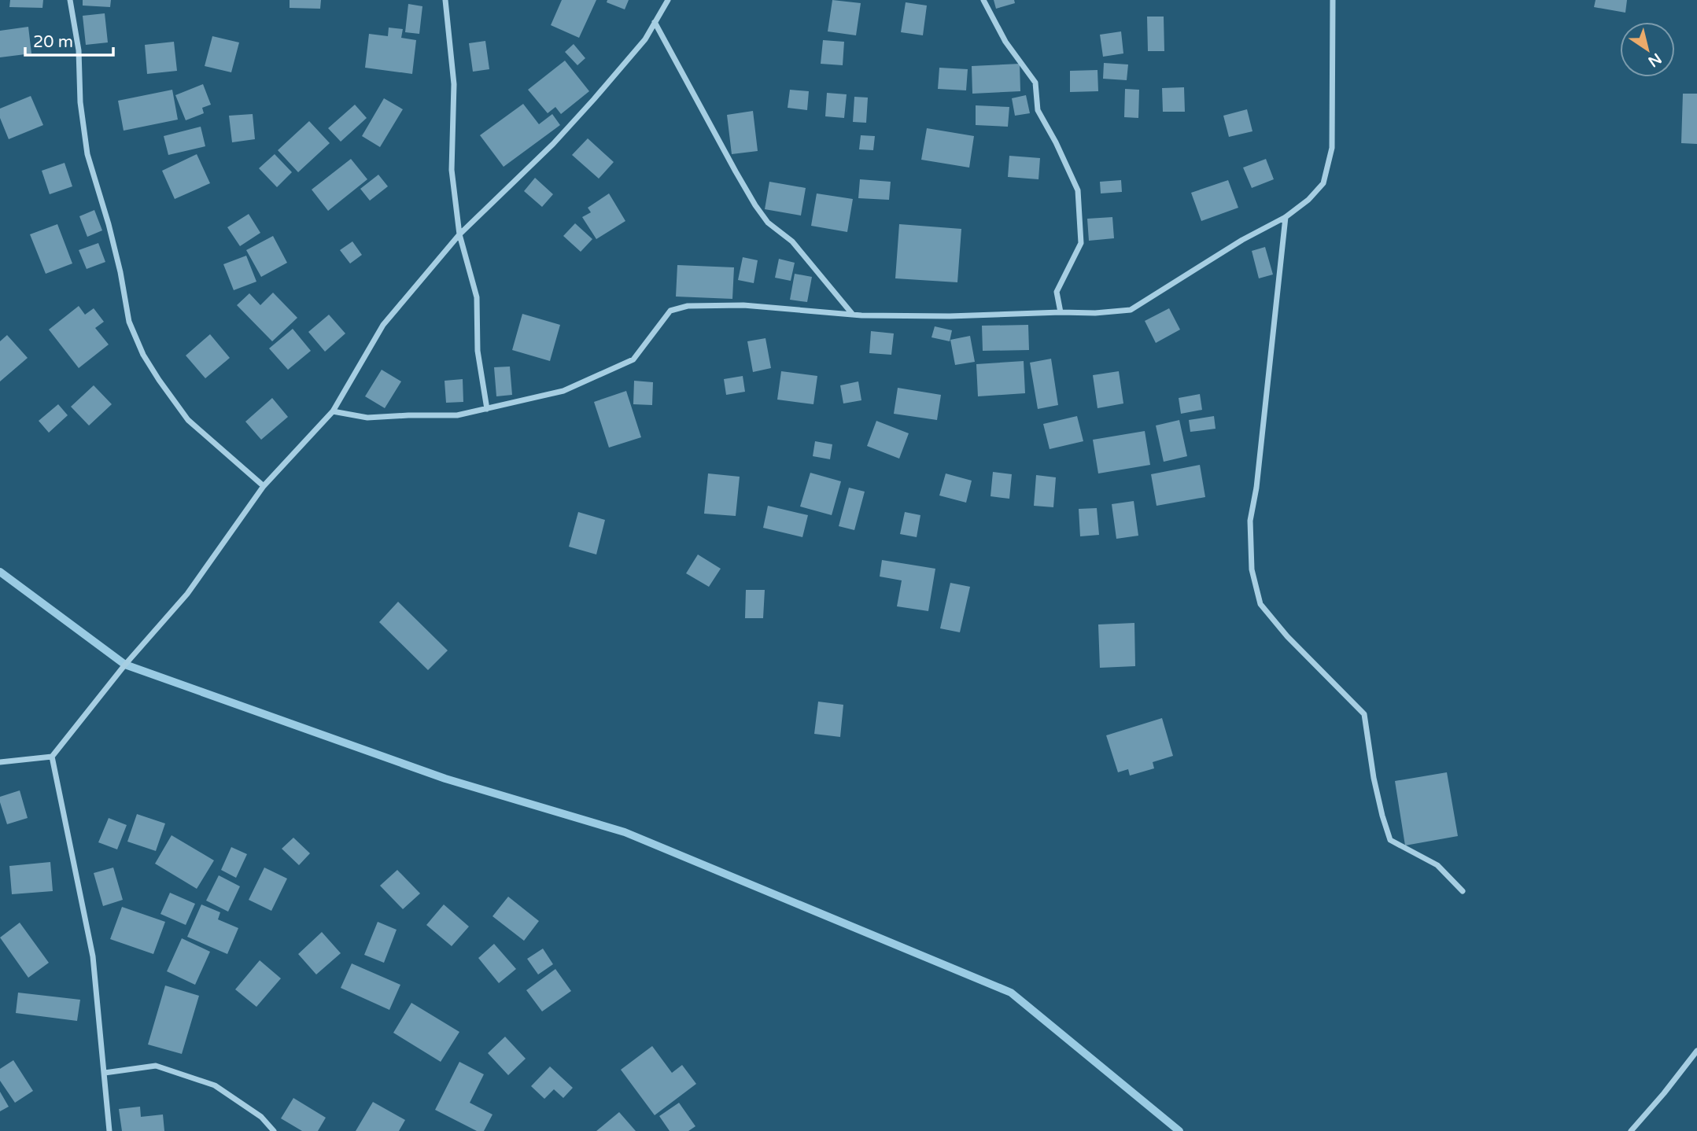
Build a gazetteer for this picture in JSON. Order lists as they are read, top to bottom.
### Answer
{
  "scale_bar": "20 m",
  "north": "bottom right"
}
